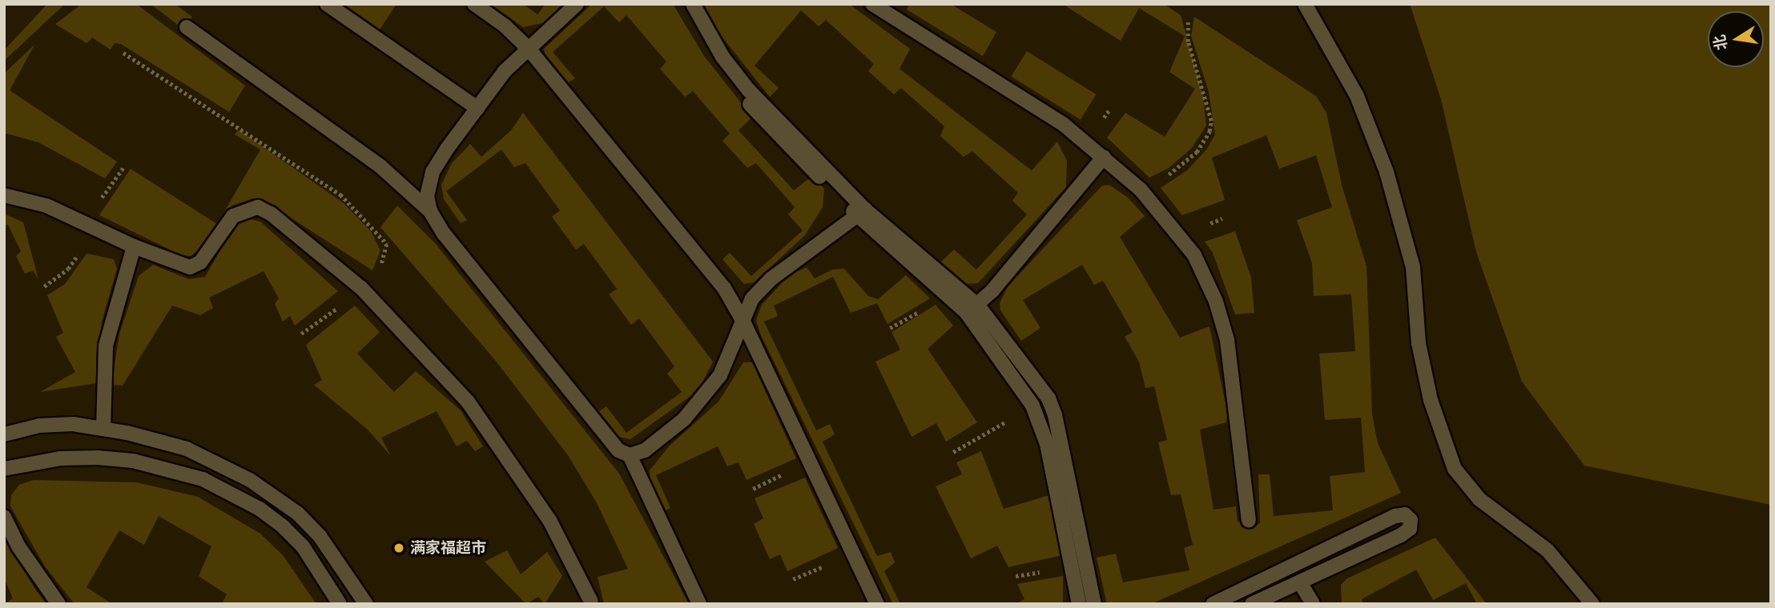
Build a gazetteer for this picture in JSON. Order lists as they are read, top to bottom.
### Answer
{
  "places": ["满家福超市"],
  "north": "left"
}
